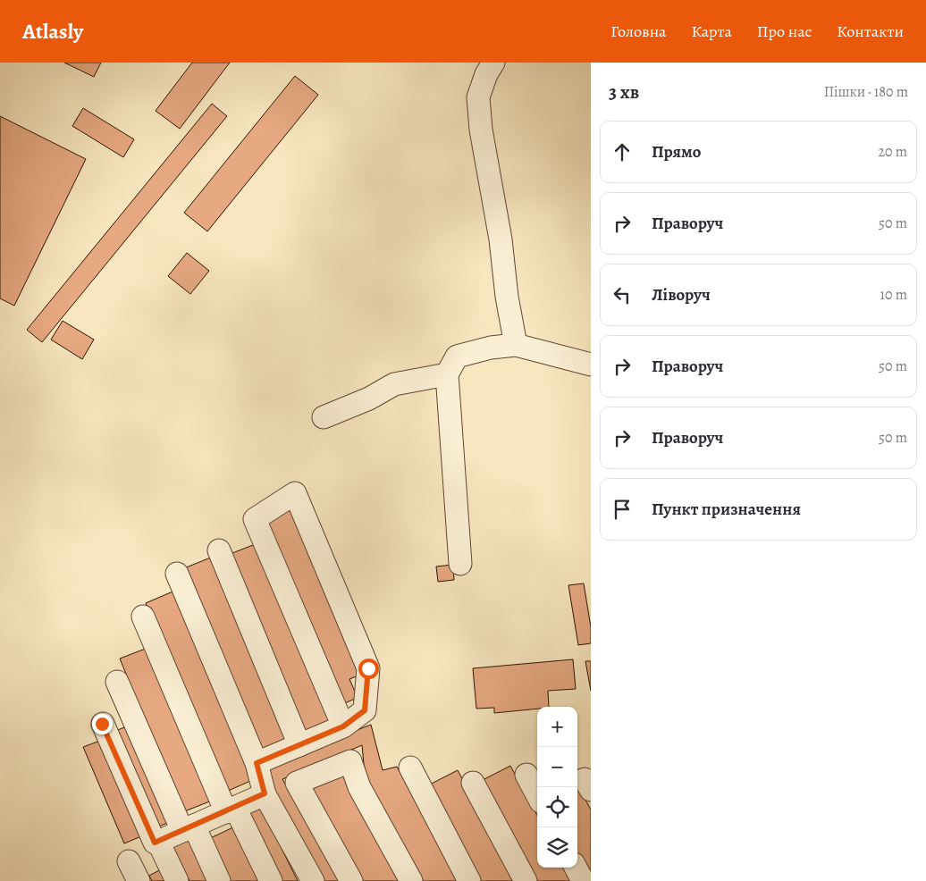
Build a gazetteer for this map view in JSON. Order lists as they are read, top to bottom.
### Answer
{
  "page": {
    "header": "Atlasly",
    "nav": [
      "Головна",
      "Карта",
      "Про нас",
      "Контакти"
    ],
    "heading": ["3 хв", "Пішки · 180 m"],
    "list": [
      ["Прямо", "20 m"],
      ["Праворуч", "50 m"],
      ["Ліворуч", "10 m"],
      ["Праворуч", "50 m"],
      ["Праворуч", "50 m"],
      "Пункт призначення"
    ],
    "map_buttons": ["+", "−"]
  }
}
